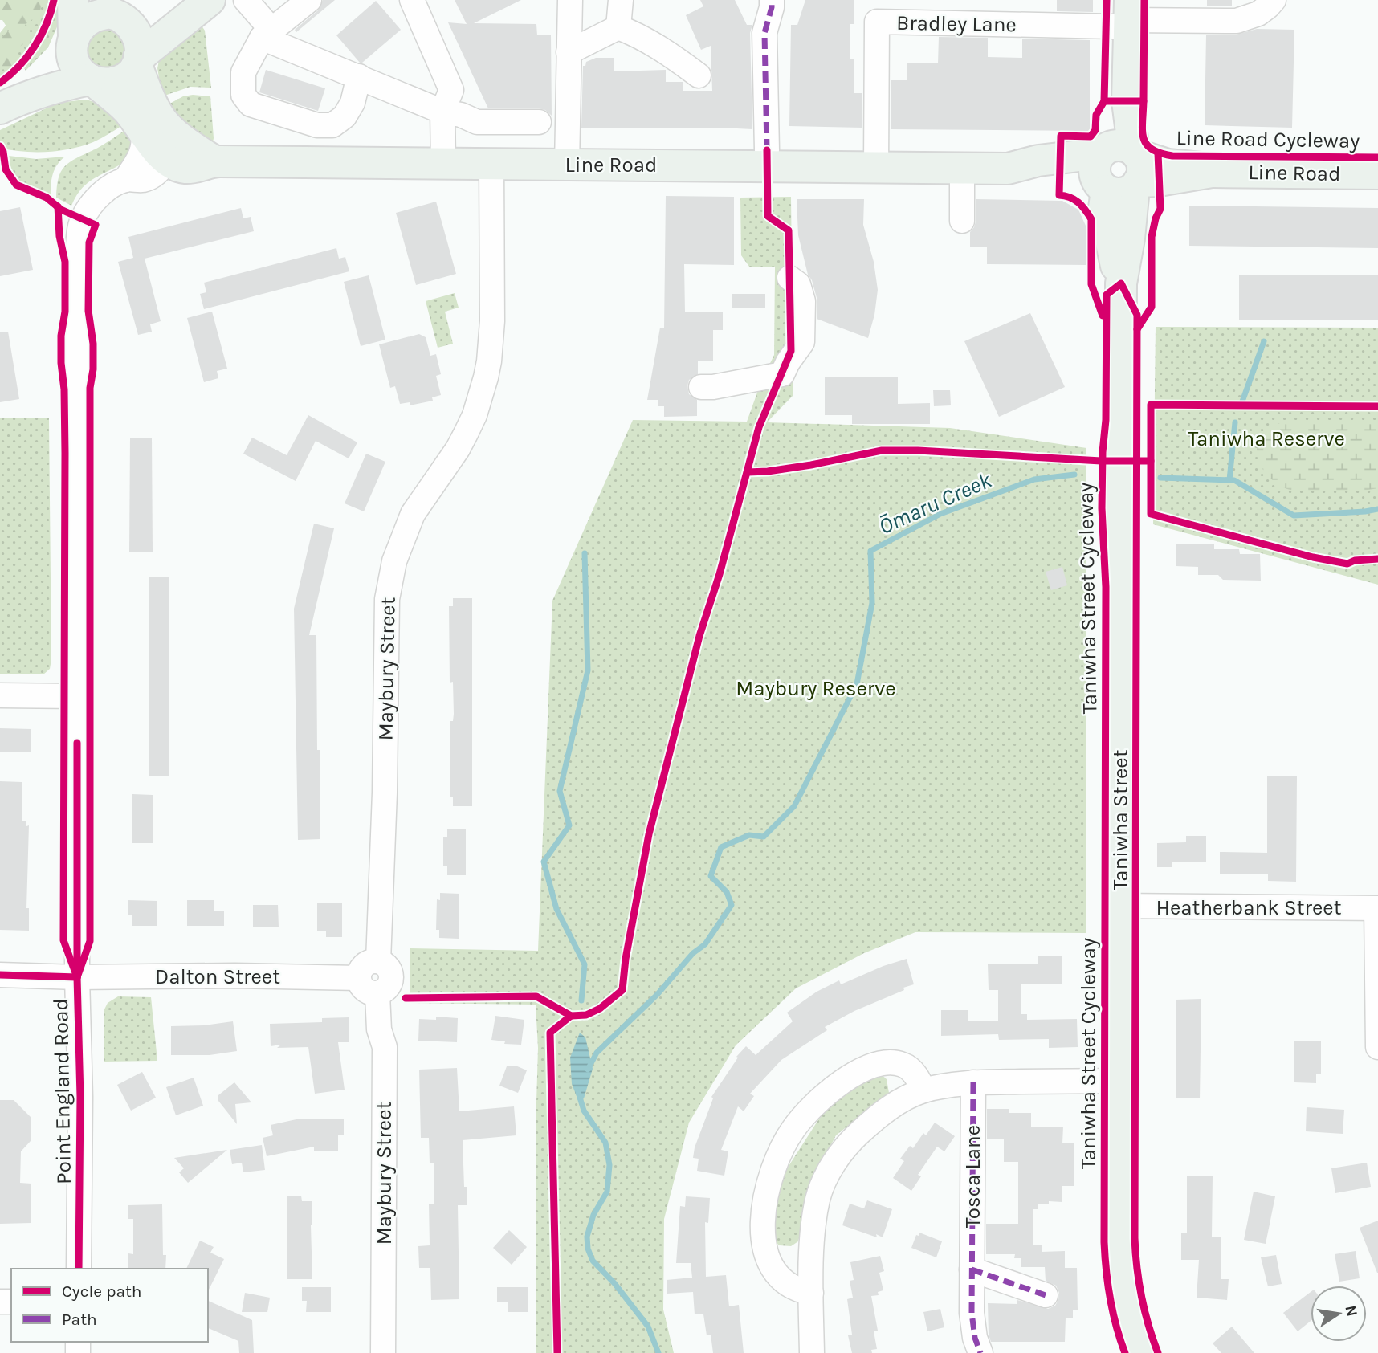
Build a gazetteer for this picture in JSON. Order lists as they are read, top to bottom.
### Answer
{
  "streets": {
    "main road": ["Line Road", "Taniwha Street"],
    "street": [
      "Bradley Lane",
      "Maybury Street",
      "Heatherbank Street",
      "Dalton Street",
      "Point England Road",
      "Tosca Lane"
    ],
    "cycle path": ["Line Road Cycleway", "Taniwha Street Cycleway"]
  },
  "crossings": [
    ["Bradley Lane", "Line Road"],
    ["Bradley Lane", "Taniwha Street"],
    ["Line Road", "Maybury Street"],
    ["Line Road", "Taniwha Street"],
    ["Line Road", "Point England Road"],
    ["Maybury Street", "Dalton Street"],
    ["Taniwha Street", "Heatherbank Street"],
    ["Dalton Street", "Point England Road"]
  ],
  "water": ["Ōmaru Creek"],
  "parks": ["Taniwha Reserve", "Maybury Reserve"],
  "legend": ["Cycle path", "Path"],
  "north": "right"
}
